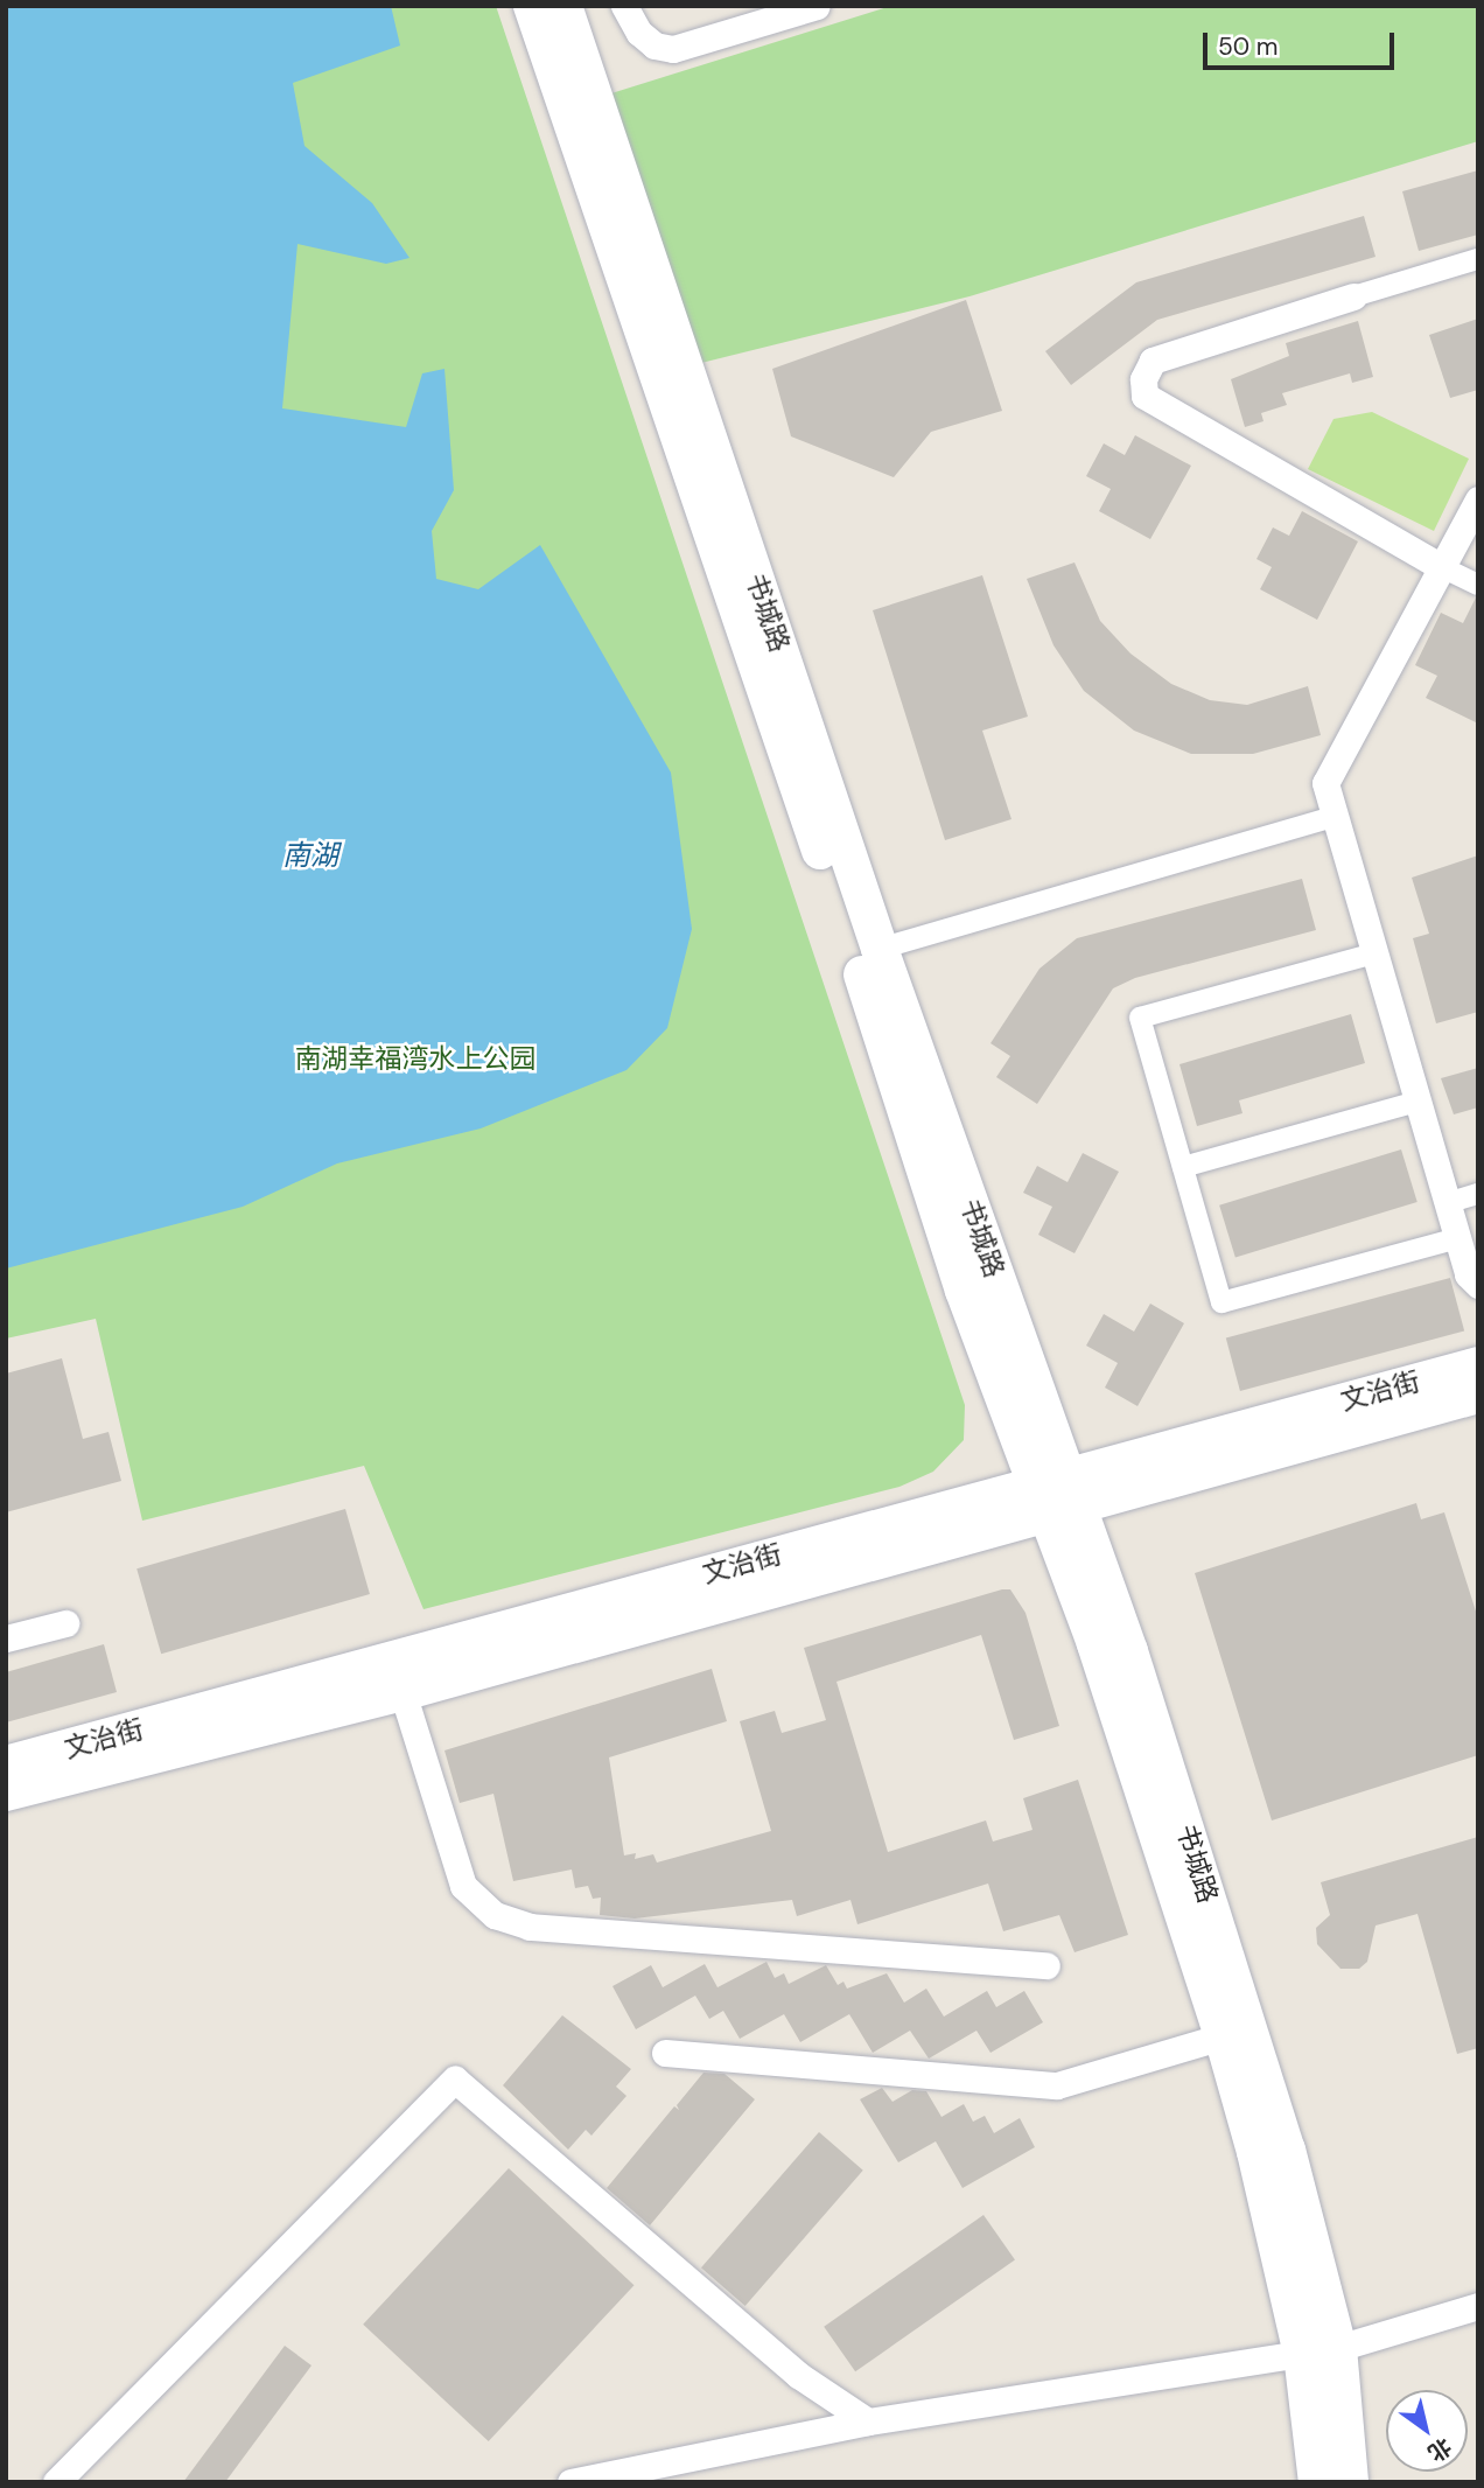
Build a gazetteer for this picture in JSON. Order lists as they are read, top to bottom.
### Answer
{
  "streets": {
    "main road": ["书城路", "文治街"]
  },
  "crossings": [
    ["书城路", "文治街"]
  ],
  "water": ["南湖"],
  "parks": ["南湖幸福湾水上公园"],
  "scale_bar": "50 m",
  "north": "bottom right"
}
